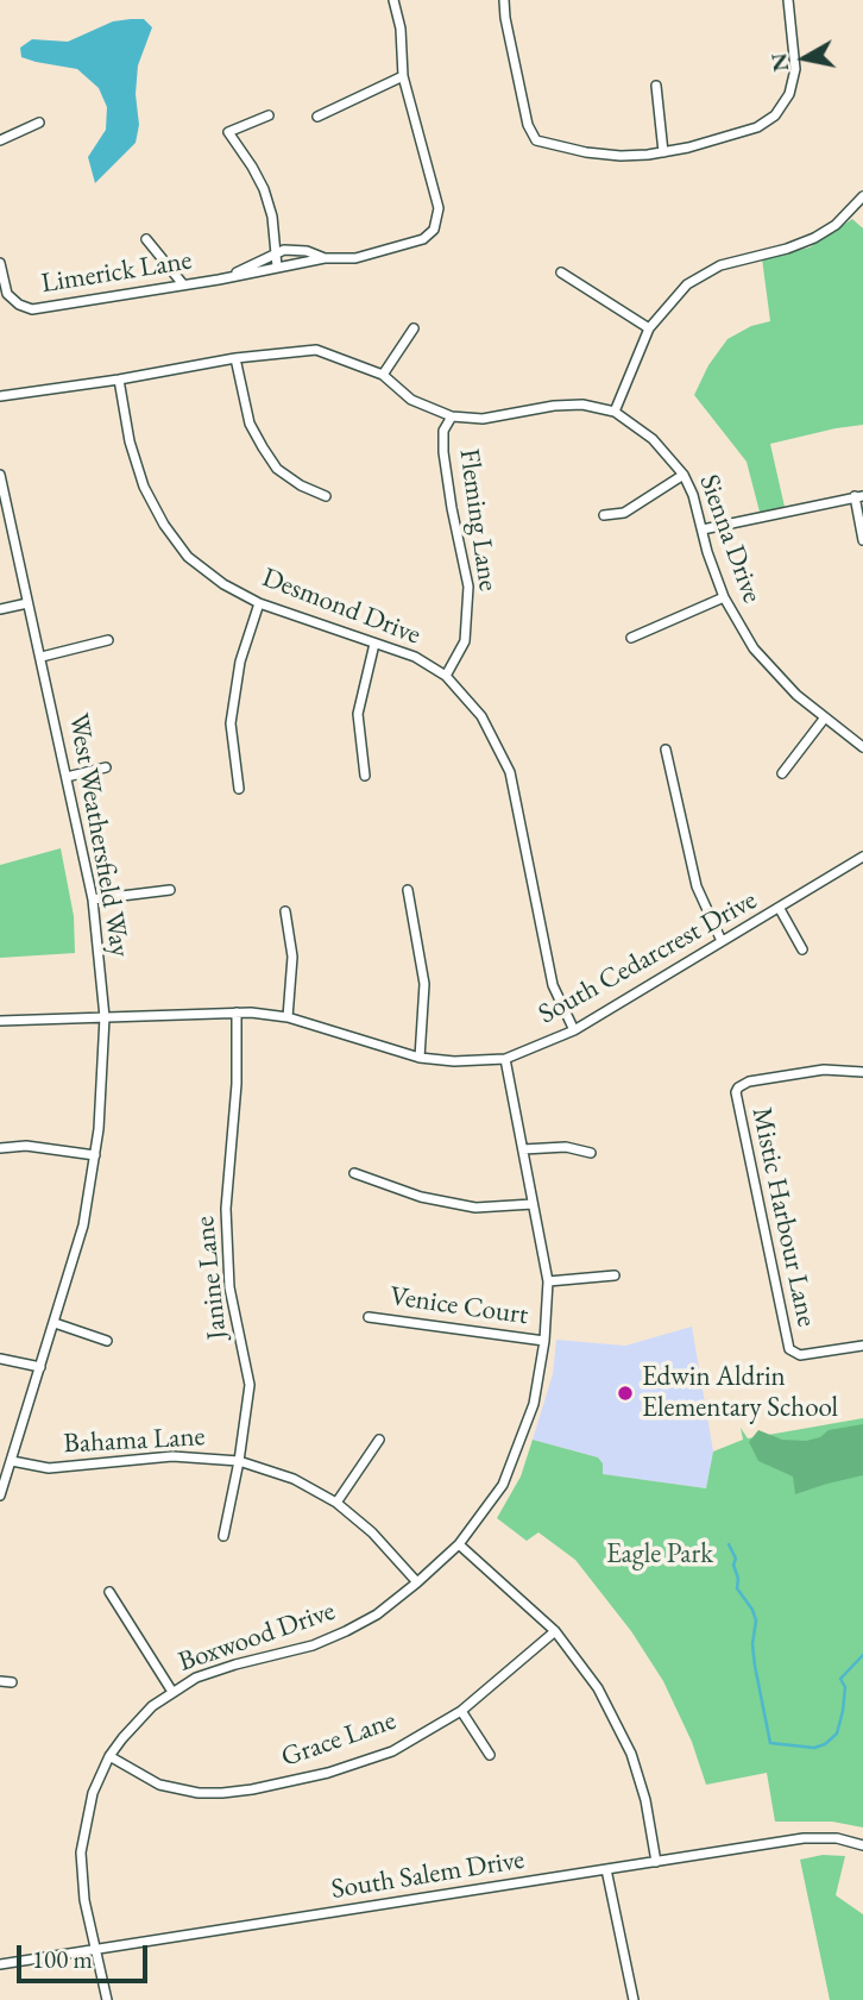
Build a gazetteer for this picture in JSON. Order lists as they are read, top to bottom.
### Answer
{
  "streets": {
    "street": [
      "Limerick Lane",
      "Fleming Lane",
      "Sienna Drive",
      "Desmond Drive",
      "West Weathersfield Way",
      "South Cedarcrest Drive",
      "Mistic Harbour Lane",
      "Janine Lane",
      "Venice Court",
      "Bahama Lane",
      "Boxwood Drive",
      "Grace Lane",
      "South Salem Drive"
    ]
  },
  "crossings": [
    ["Fleming Lane", "Sienna Drive"],
    ["Fleming Lane", "Desmond Drive"],
    ["Sienna Drive", "Desmond Drive"],
    ["Desmond Drive", "South Cedarcrest Drive"],
    ["West Weathersfield Way", "South Cedarcrest Drive"],
    ["West Weathersfield Way", "Bahama Lane"],
    ["South Cedarcrest Drive", "Janine Lane"],
    ["South Cedarcrest Drive", "Boxwood Drive"],
    ["Janine Lane", "Bahama Lane"],
    ["Venice Court", "Boxwood Drive"],
    ["Bahama Lane", "Boxwood Drive"],
    ["Boxwood Drive", "Grace Lane"],
    ["Boxwood Drive", "South Salem Drive"]
  ],
  "parks": ["Eagle Park"],
  "places": ["Edwin Aldrin Elementary School"],
  "scale_bar": "100 m",
  "north": "left"
}
